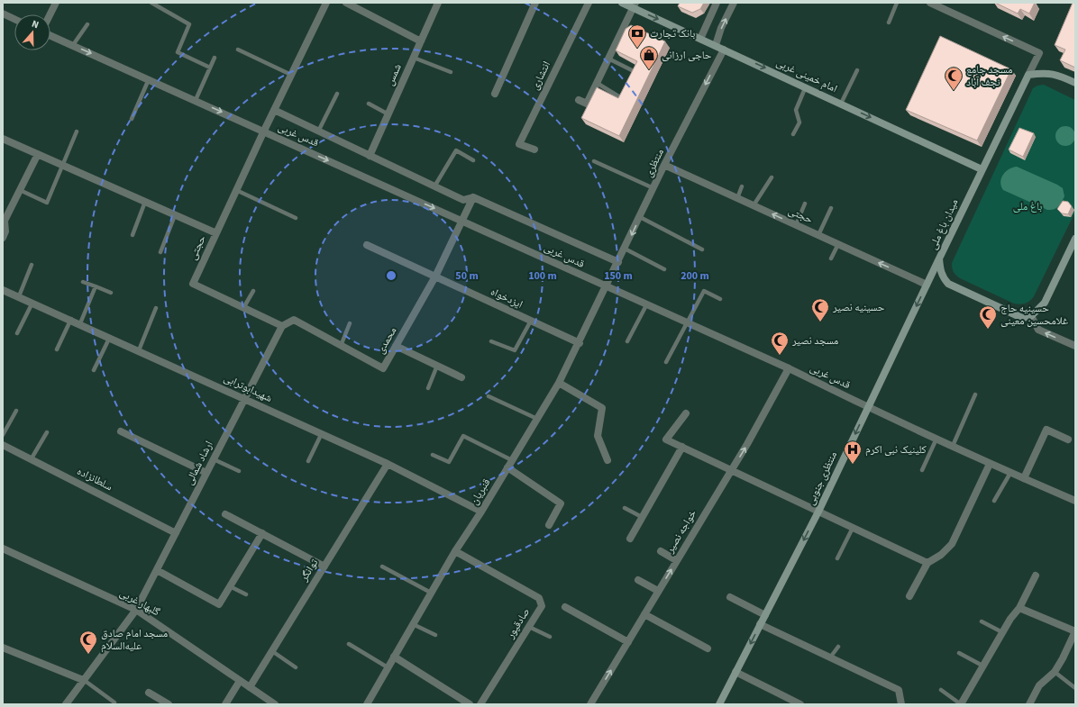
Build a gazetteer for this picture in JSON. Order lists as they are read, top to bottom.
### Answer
{
  "streets": {
    "main road": ["امام خمینی غربی", "میدان باغ ملی", "منتظری جنوبی"],
    "street": [
      "شمس",
      "انتشاری",
      "قدس غربی",
      "منتظری",
      "حجتی",
      "ایزدخواه",
      "محمدی",
      "شهیدابوترابی",
      "ارشاد شمالی",
      "سلطانزاده",
      "قنبریان",
      "خواجه نصیر",
      "توانگر",
      "گلبهار غربی",
      "صادقپور"
    ]
  },
  "crossings": [
    ["امام خمینی غربی", "منتظری"],
    ["امام خمینی غربی", "میدان باغ ملی"],
    ["قدس غربی", "منتظری"],
    ["قدس غربی", "حجتی"],
    ["قدس غربی", "محمدی"],
    ["قدس غربی", "منتظری جنوبی"],
    ["قدس غربی", "قنبریان"],
    ["قدس غربی", "خواجه نصیر"],
    ["منتظری", "حجتی"],
    ["منتظری", "قنبریان"],
    ["حجتی", "محمدی"],
    ["حجتی", "ارشاد شمالی"],
    ["حجتی", "منتظری جنوبی"],
    ["میدان باغ ملی", "منتظری جنوبی"],
    ["ایزدخواه", "محمدی"],
    ["ایزدخواه", "قنبریان"],
    ["محمدی", "ارشاد شمالی"],
    ["شهیدابوترابی", "ارشاد شمالی"],
    ["شهیدابوترابی", "قنبریان"],
    ["شهیدابوترابی", "توانگر"],
    ["ارشاد شمالی", "سلطانزاده"],
    ["ارشاد شمالی", "گلبهار غربی"],
    ["قنبریان", "صادقپور"],
    ["توانگر", "گلبهار غربی"]
  ],
  "one_way": [
    "امام خمینی غربی",
    "منتظری",
    "منتظری جنوبی",
    "خواجه نصیر"
  ],
  "parks": ["باغ ملی"],
  "places": {
    "bank": ["بانک تجارت"],
    "shop": ["حاجی ارزانی"],
    "mosque": [
      "مسجد جامع نجف آباد",
      "حسینیه نصیر",
      "حسینیه حاج غلامحسین معینی",
      "مسجد نصیر",
      "مسجد امام صادق علیه‌السلام"
    ],
    "hospital": ["کلینیک نبی اکرم"]
  },
  "north": "top",
  "rings": [
    "50 m",
    "100 m",
    "150 m",
    "200 m"
  ]
}
